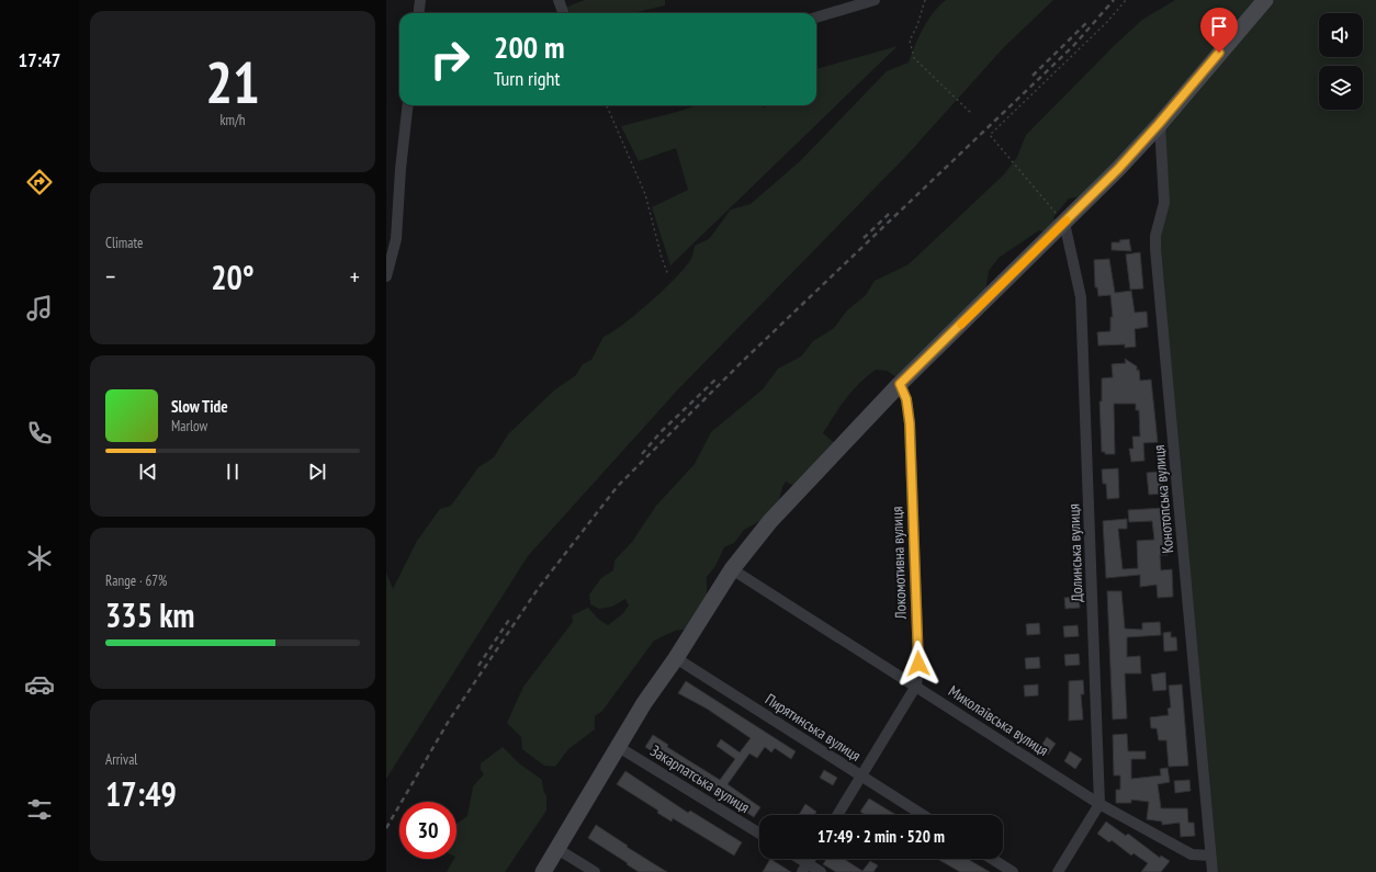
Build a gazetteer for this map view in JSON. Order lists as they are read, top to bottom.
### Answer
{
  "streets": {
    "street": [
      "Конотопська вулиця",
      "Долинська вулиця",
      "Локомотивна вулиця",
      "Миколаївська вулиця",
      "Пирятинська вулиця",
      "Закарпатська вулиця"
    ]
  },
  "crossings": [
    ["Конотопська вулиця", "Миколаївська вулиця"],
    ["Долинська вулиця", "Миколаївська вулиця"],
    ["Локомотивна вулиця", "Миколаївська вулиця"],
    ["Локомотивна вулиця", "Пирятинська вулиця"]
  ],
  "page": {
    "tabs": "17:47",
    "tile": [
      ["21", "km/h"],
      "Climate",
      ["Range · 67%", "335 km"],
      ["Arrival", "17:49"]
    ],
    "turn": ["200 m", "Turn right"],
    "heat": ["−", "20°", "+"],
    "song": ["Slow Tide", "Marlow"],
    "limit": "30",
    "trip": "17:49 · 2 min · 520 m"
  }
}
